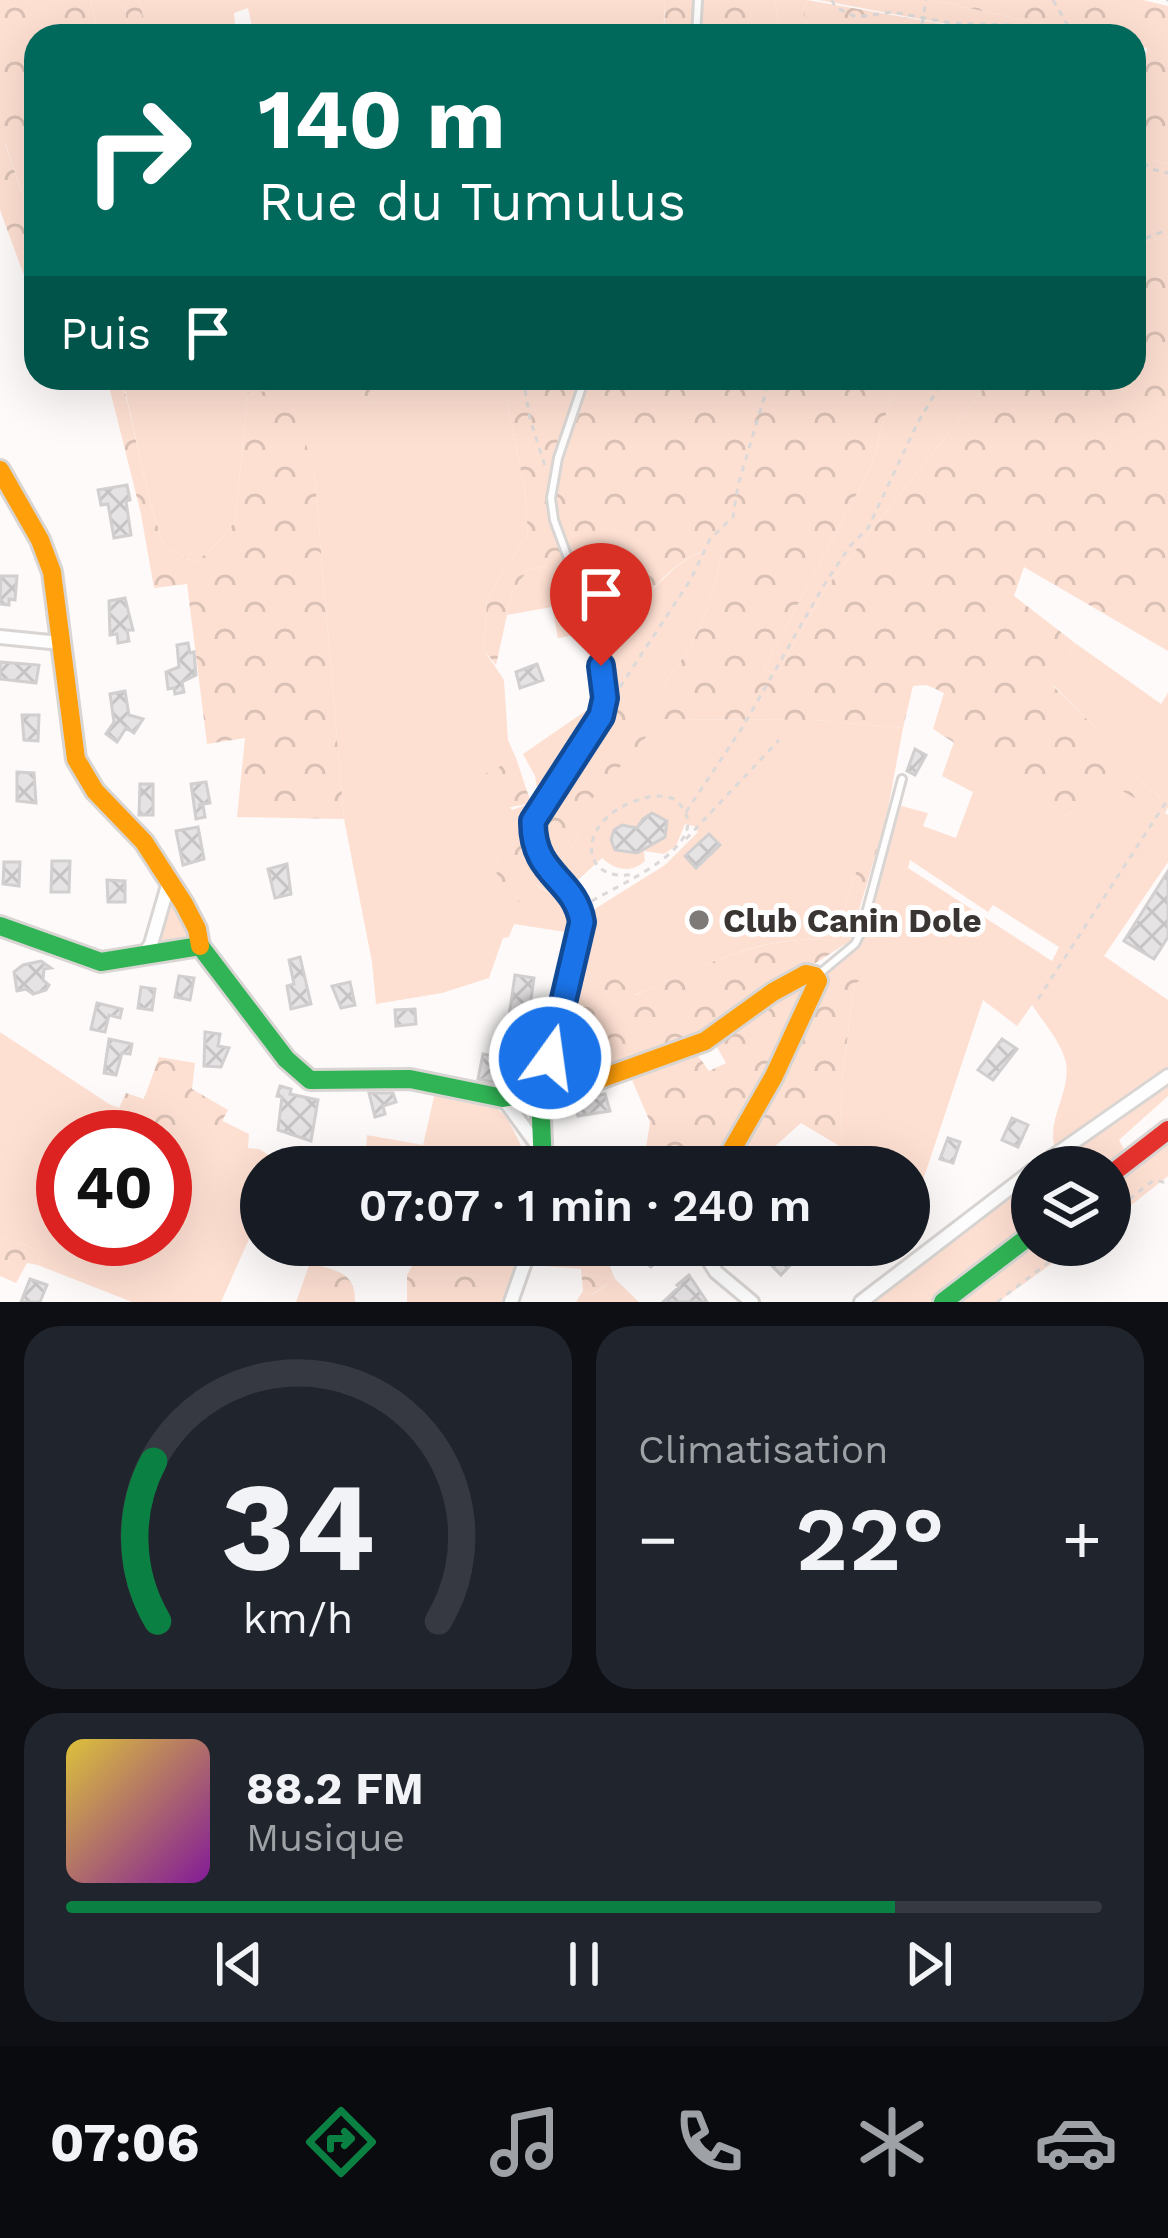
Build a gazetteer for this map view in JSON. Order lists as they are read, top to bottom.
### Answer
{
  "places": ["Club Canin Dole"],
  "page": {
    "turn": ["140 m", "Rue du Tumulus"],
    "then": "Puis",
    "limit": "40",
    "trip": "07:07 · 1 min · 240 m",
    "tile": "Climatisation",
    "heat": ["−", "22°", "+"],
    "song": ["88.2 FM", "Musique"],
    "tabs": "07:06",
    "gauge": ["34", "km/h"]
  }
}
